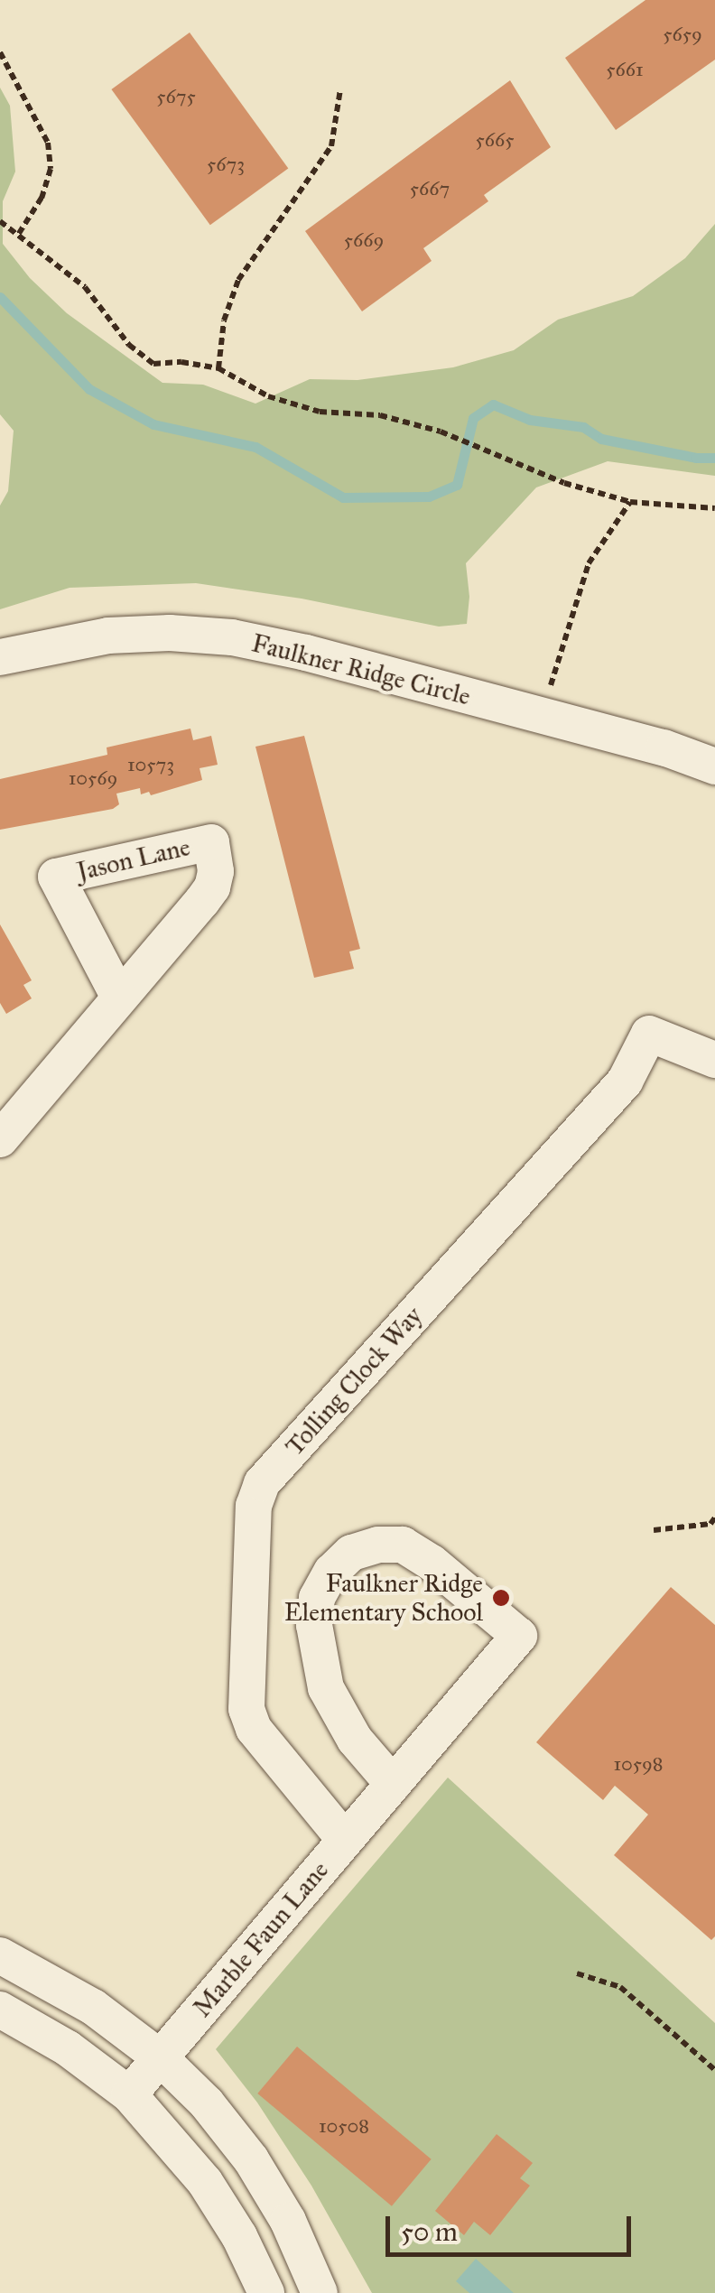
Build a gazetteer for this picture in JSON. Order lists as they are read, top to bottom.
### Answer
{
  "streets": {
    "street": [
      "Faulkner Ridge Circle",
      "Jason Lane",
      "Tolling Clock Way",
      "Marble Faun Lane"
    ]
  },
  "crossings": [
    ["Tolling Clock Way", "Marble Faun Lane"]
  ],
  "places": ["Faulkner Ridge Elementary School"],
  "house_numbers": [
    "5659",
    "5661",
    "5675",
    "5665",
    "5673",
    "5667",
    "5669",
    "10573",
    "10569",
    "10598",
    "10508"
  ],
  "scale_bar": "50 m"
}
